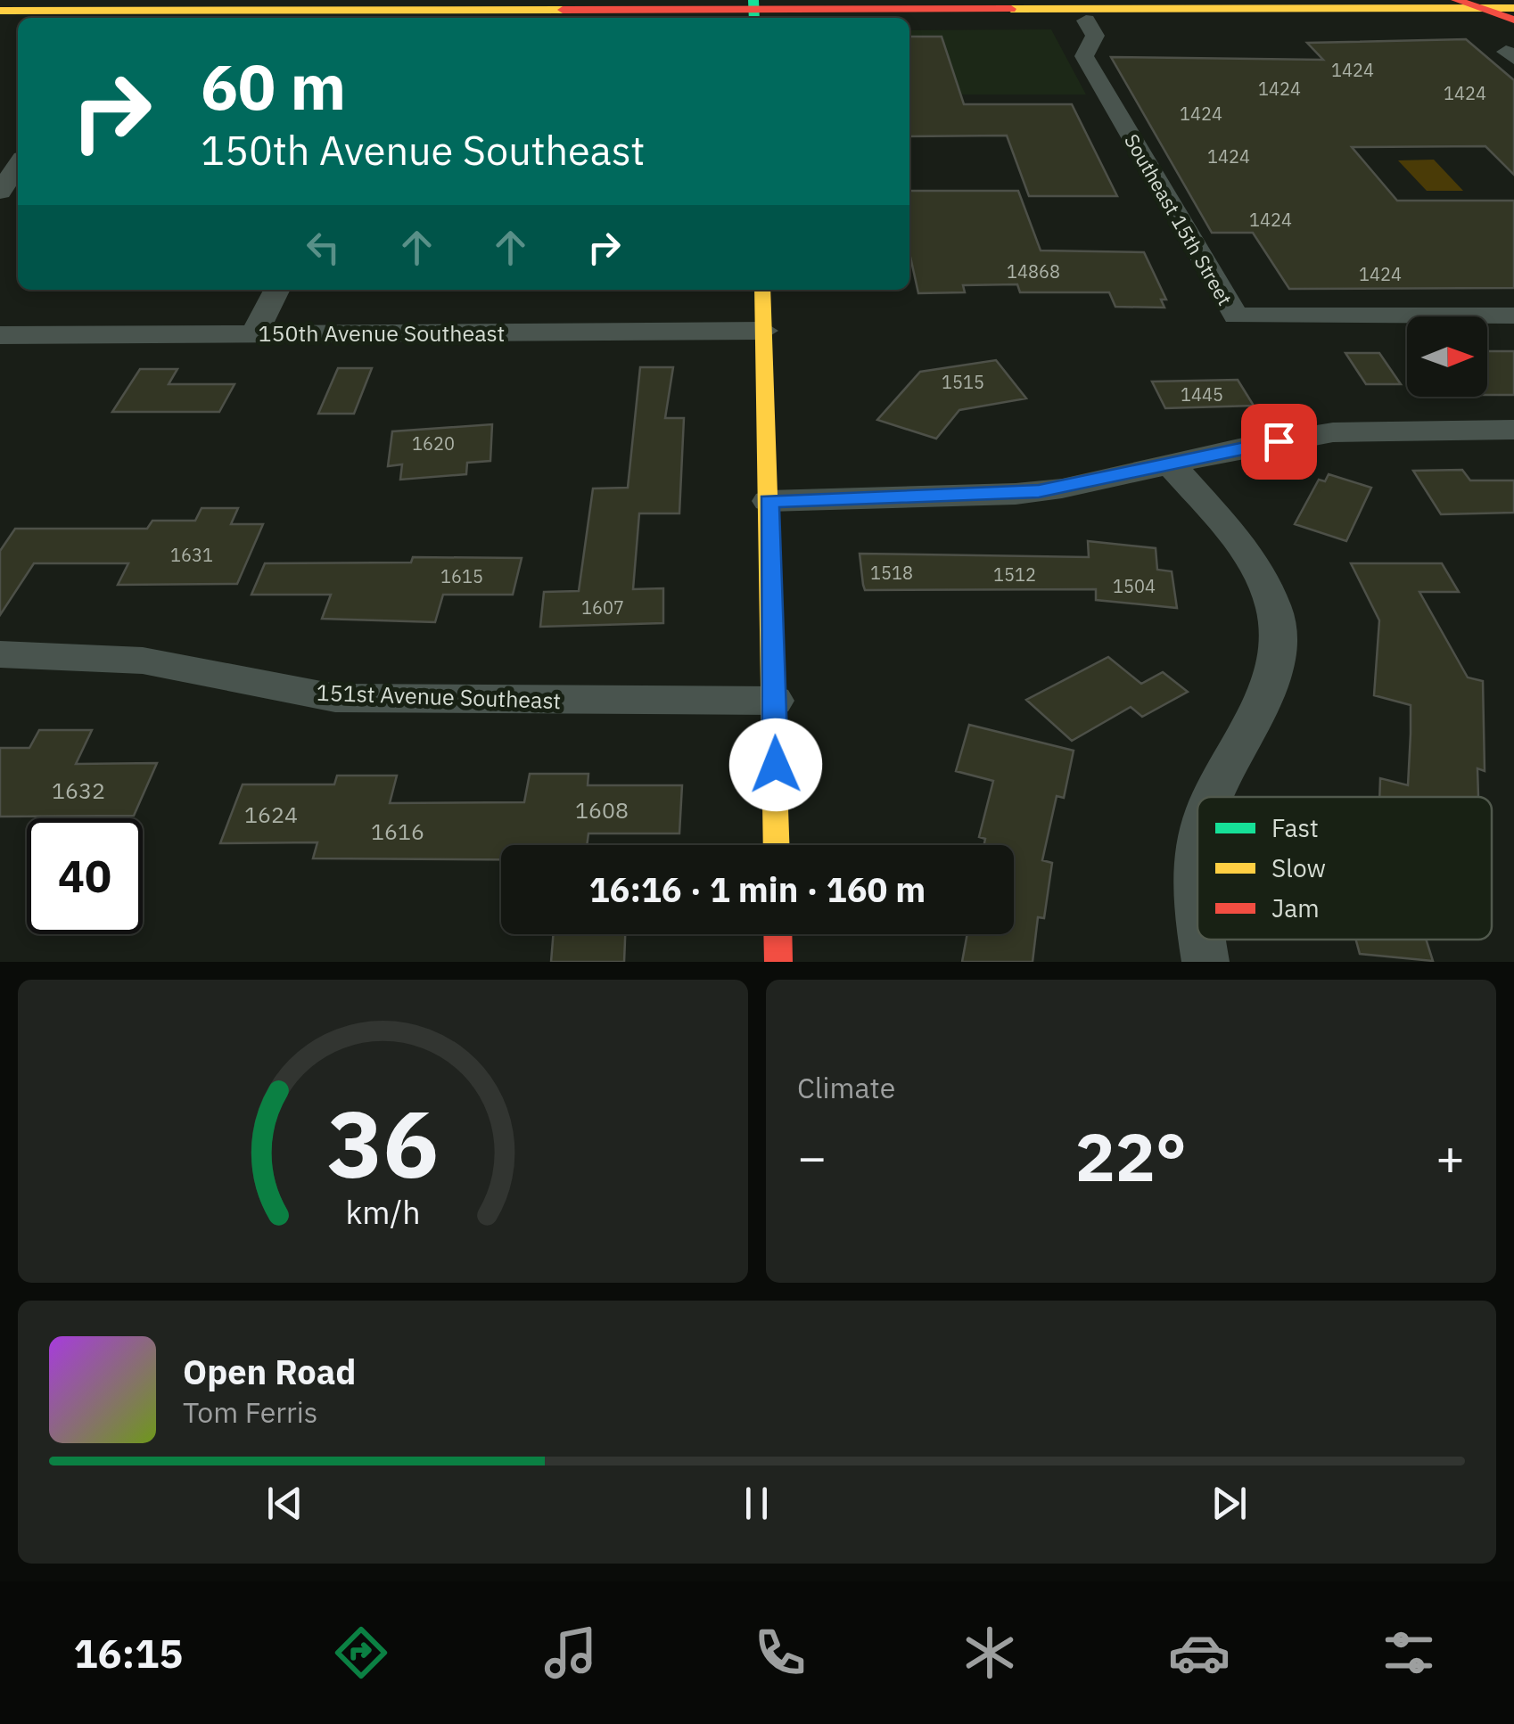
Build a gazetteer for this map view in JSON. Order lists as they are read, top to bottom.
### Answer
{
  "streets": {
    "street": ["Southeast 15th Street", "150th Avenue Southeast", "151st Avenue Southeast"]
  },
  "house_numbers": [
    "1424",
    "1424",
    "1424",
    "1424",
    "1424",
    "1424",
    "14868",
    "1424",
    "1515",
    "1445",
    "1620",
    "1631",
    "1518",
    "1512",
    "1615",
    "1504",
    "1607",
    "1632",
    "1608",
    "1624",
    "1616"
  ],
  "legend": ["Fast", "Slow", "Jam"],
  "north": "right",
  "page": {
    "turn": ["60 m", "150th Avenue Southeast"],
    "limit": "40",
    "trip": "16:16 · 1 min · 160 m",
    "tile": "Climate",
    "heat": ["−", "22°", "+"],
    "song": ["Open Road", "Tom Ferris"],
    "tabs": "16:15",
    "gauge": ["36", "km/h"]
  }
}
